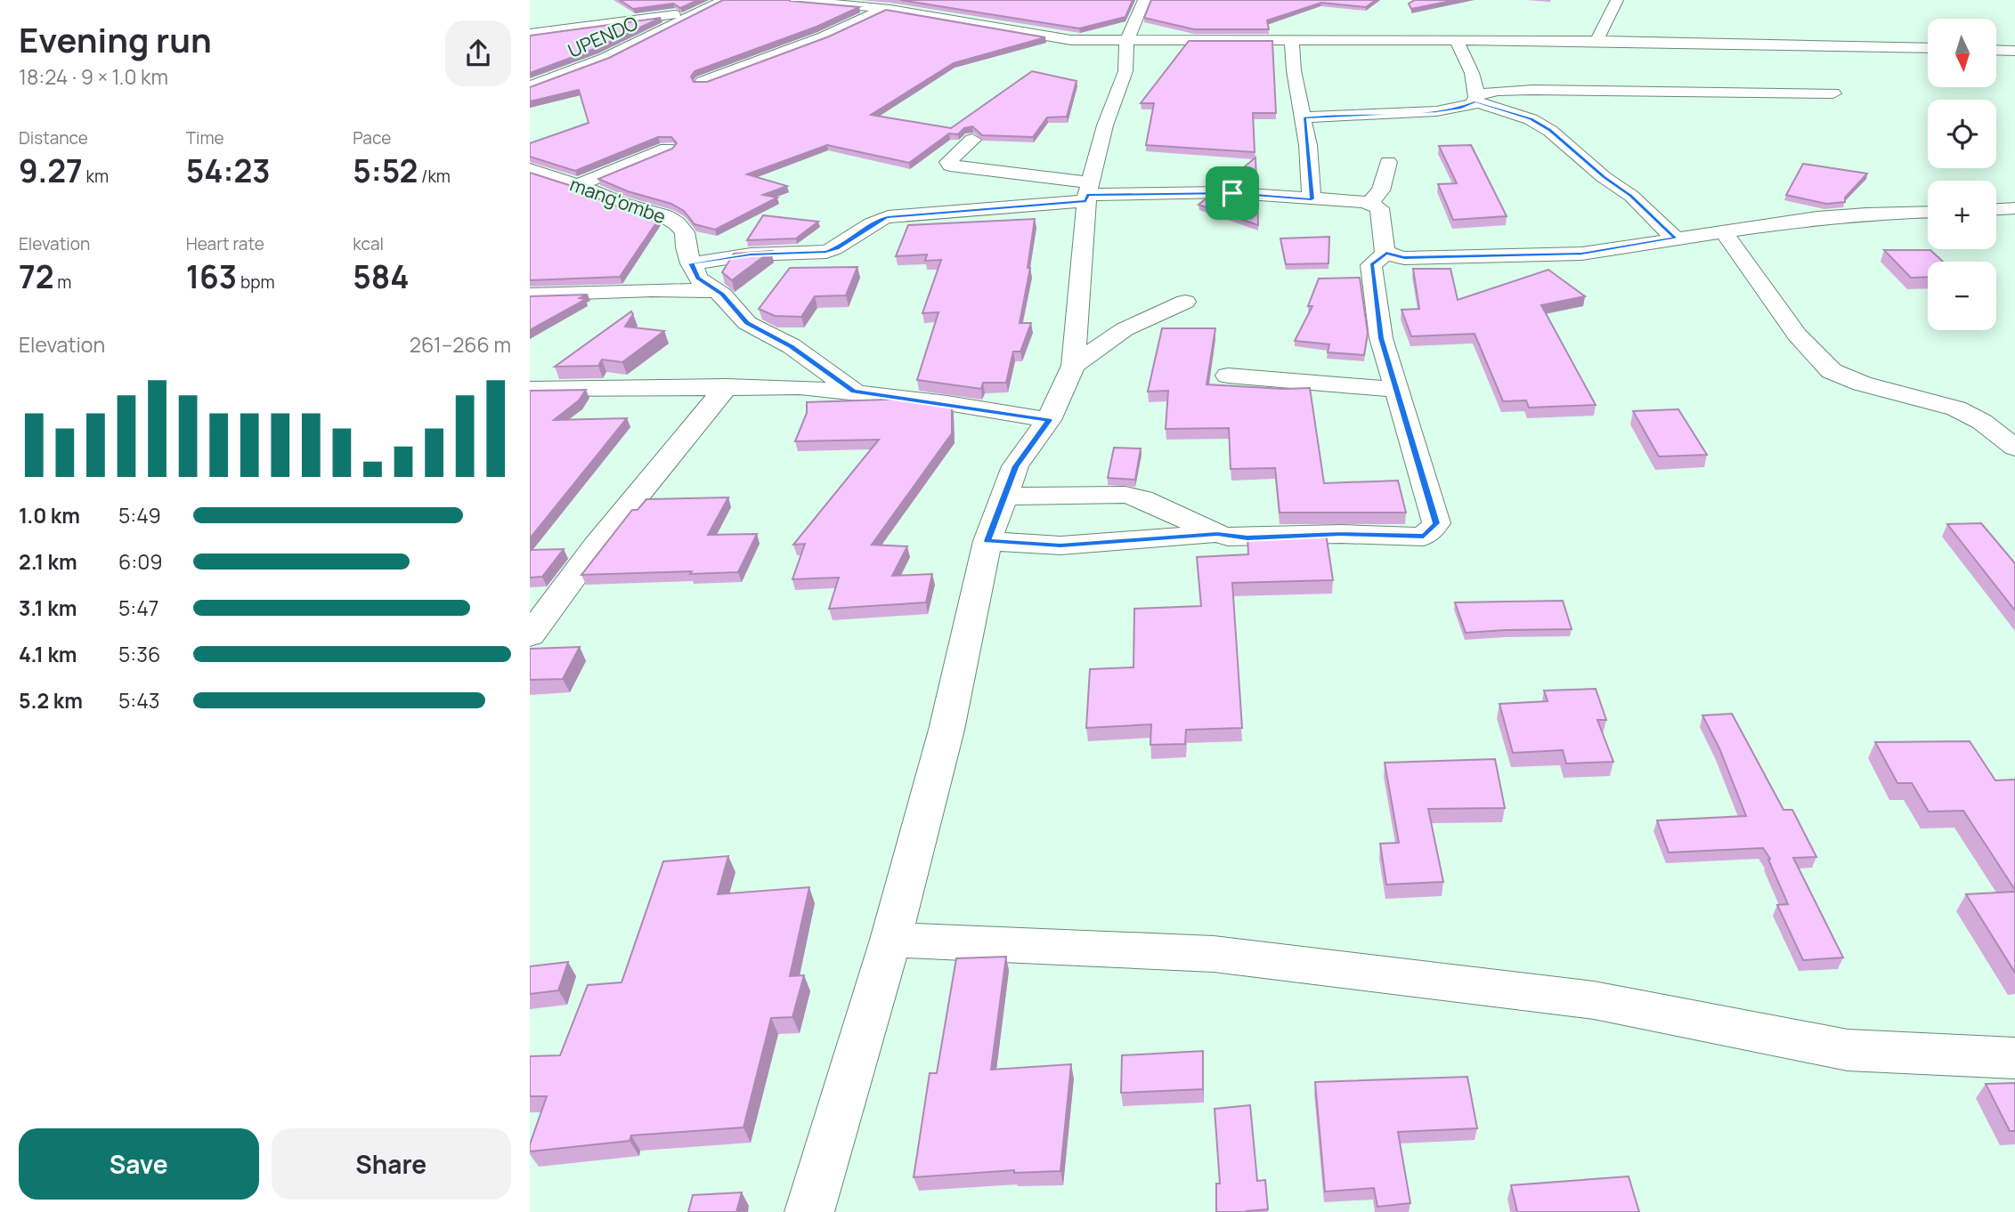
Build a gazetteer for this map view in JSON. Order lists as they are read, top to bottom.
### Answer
{
  "streets": {
    "street": ["UPENDO", "mang'ombe"]
  },
  "north": "bottom",
  "page": {
    "heading": ["Evening run", "18:24 · 9 × 1.0 km"],
    "map_buttons": ["+", "−"],
    "stats": [
      ["Distance", "9.27 km"],
      ["Time", "54:23"],
      ["Pace", "5:52 /km"],
      ["Elevation", "72 m"],
      ["Heart rate", "163 bpm"],
      ["kcal", "584"]
    ],
    "chart": ["Elevation", "261–266 m"],
    "list": [
      {
        "name": "1.0 km",
        "note": "5:49"
      },
      {
        "name": "2.1 km",
        "note": "6:09"
      },
      {
        "name": "3.1 km",
        "note": "5:47"
      },
      {
        "name": "4.1 km",
        "note": "5:36"
      },
      {
        "name": "5.2 km",
        "note": "5:43"
      }
    ],
    "buttons": ["Save", "Share"]
  }
}
